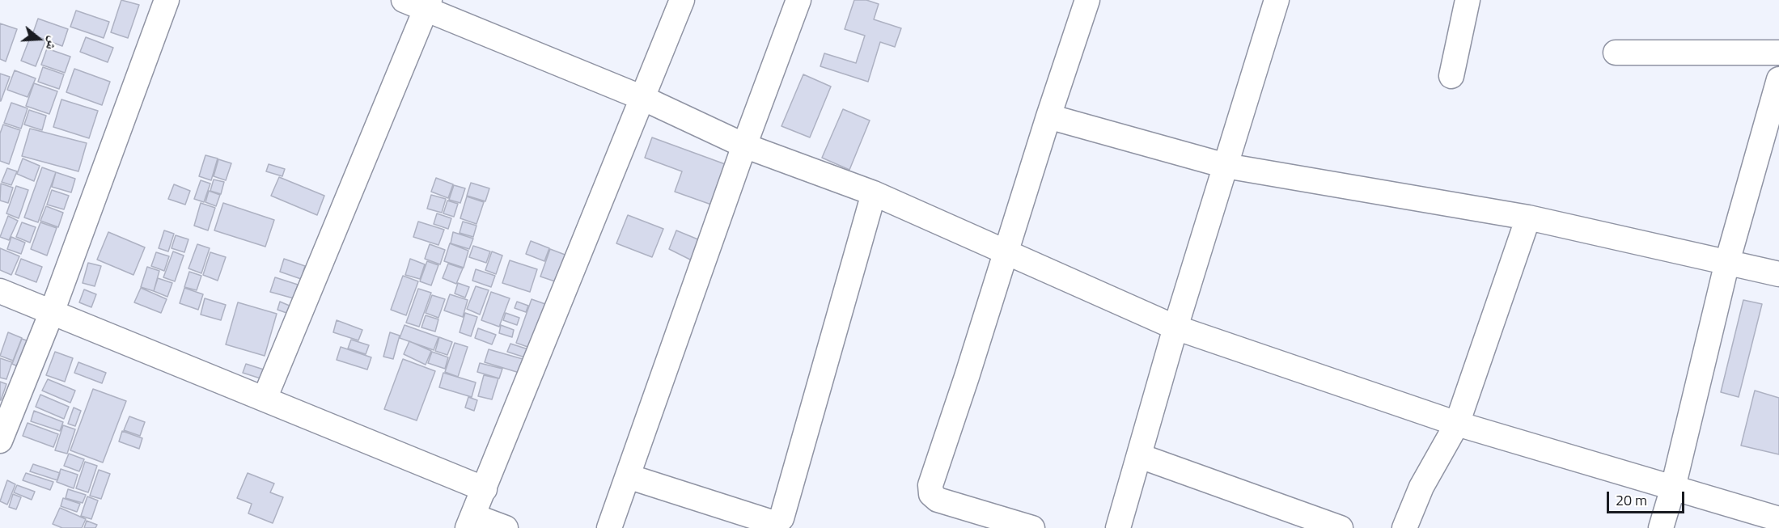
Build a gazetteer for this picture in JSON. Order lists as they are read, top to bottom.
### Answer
{
  "scale_bar": "20 m",
  "north": "right"
}
